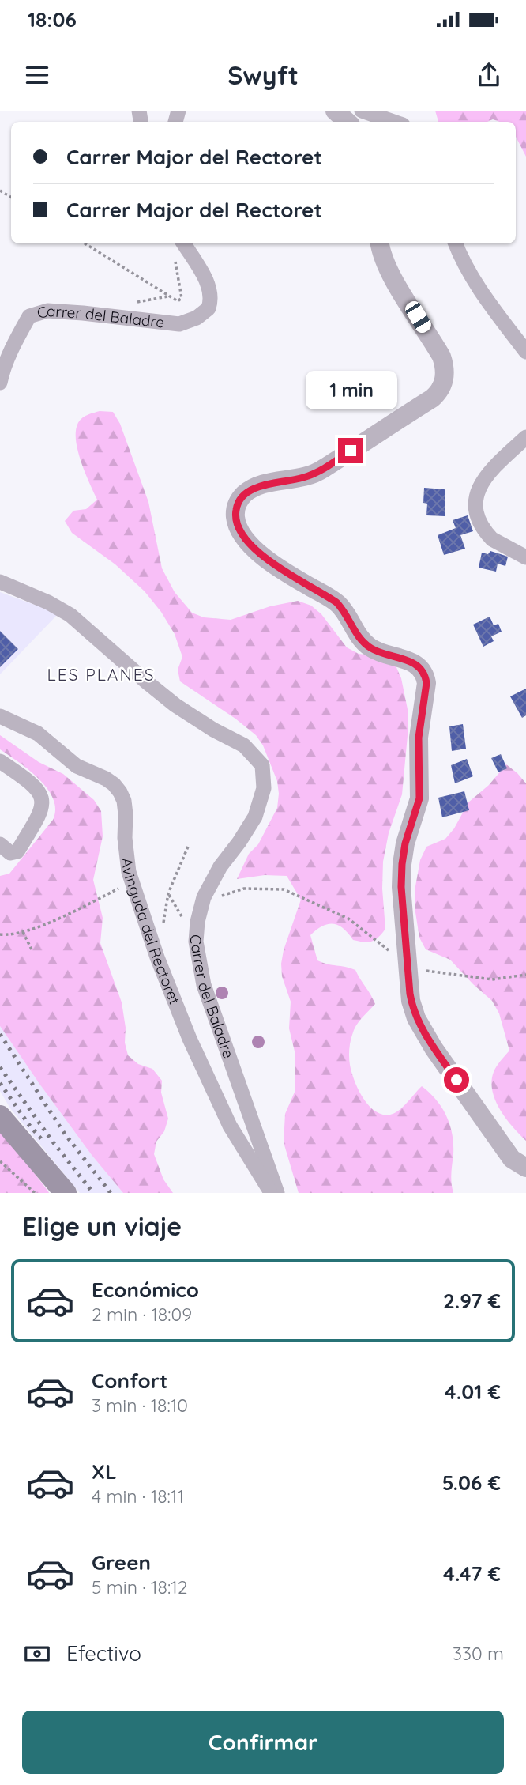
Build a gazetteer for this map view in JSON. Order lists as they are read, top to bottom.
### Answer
{
  "streets": {
    "street": ["Carrer del Baladre", "Avinguda del Rectoret"]
  },
  "districts": ["LES PLANES"],
  "page": {
    "status": "18:06",
    "header": "Swyft",
    "banner": ["Carrer Major del Rectoret", "Carrer Major del Rectoret"],
    "bubble": "1 min",
    "heading": "Elige un viaje",
    "list": [
      {
        "name": "Económico",
        "note": "2 min · 18:09",
        "value": "2.97 €"
      },
      {
        "name": "Confort",
        "note": "3 min · 18:10",
        "value": "4.01 €"
      },
      {
        "name": "XL",
        "note": "4 min · 18:11",
        "value": "5.06 €"
      },
      {
        "name": "Green",
        "note": "5 min · 18:12",
        "value": "4.47 €"
      }
    ],
    "pay": ["Efectivo", "330 m"],
    "buttons": "Confirmar"
  }
}
